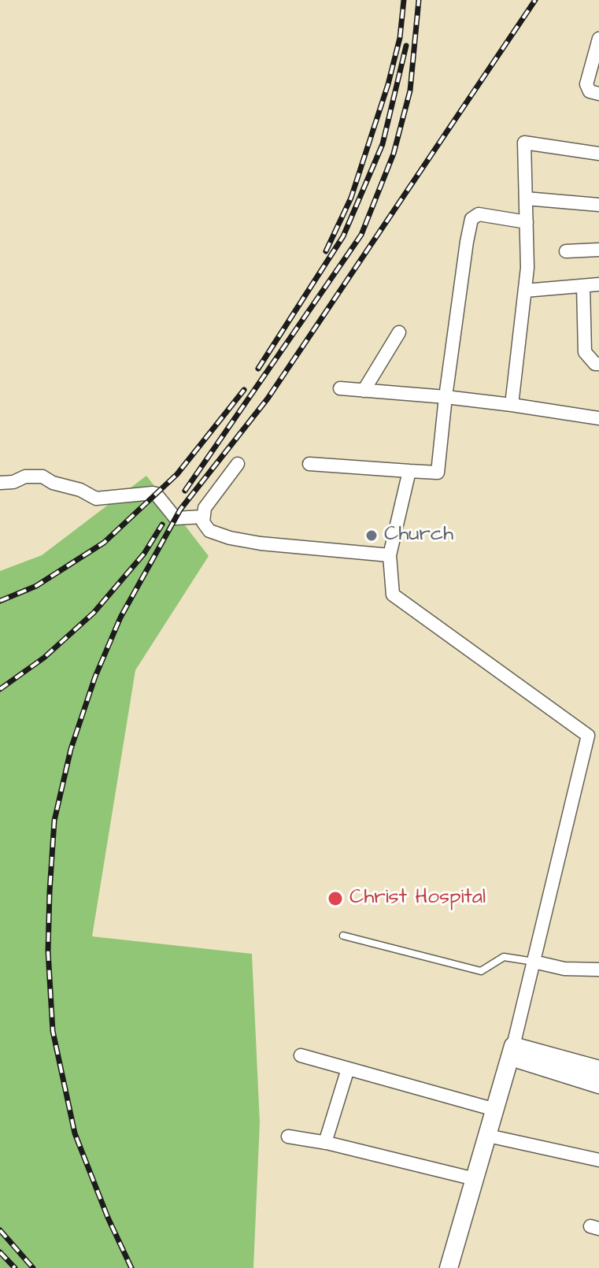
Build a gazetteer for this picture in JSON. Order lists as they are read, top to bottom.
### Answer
{
  "places": ["Church", "Christ Hospital"]
}
